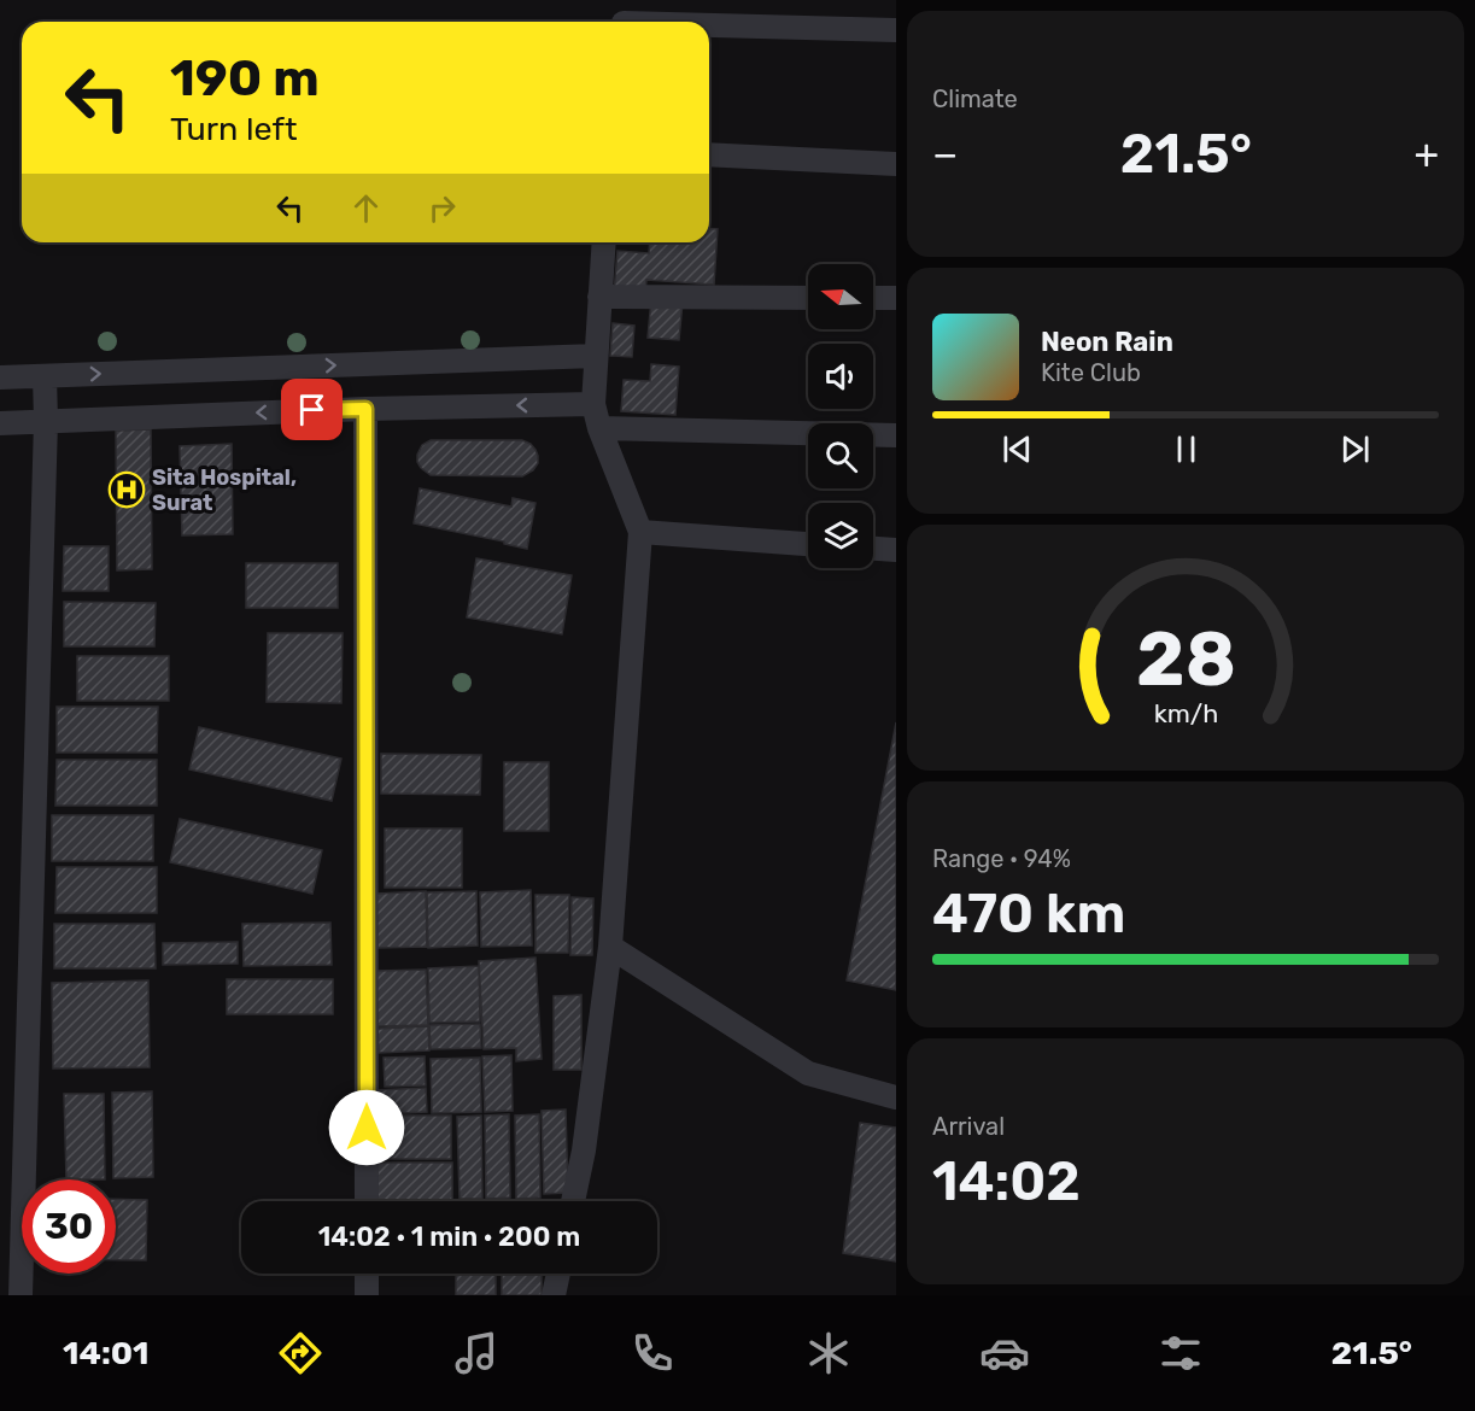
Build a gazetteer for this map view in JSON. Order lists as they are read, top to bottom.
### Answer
{
  "places": {
    "hospital": ["Sita Hospital, Surat"]
  },
  "north": "left",
  "page": {
    "tile": [
      "Climate",
      ["Range · 94%", "470 km"],
      ["Arrival", "14:02"]
    ],
    "turn": ["190 m", "Turn left"],
    "heat": ["−", "21.5°", "+"],
    "song": ["Neon Rain", "Kite Club"],
    "limit": "30",
    "trip": "14:02 · 1 min · 200 m",
    "tabs": ["14:01", "21.5°"],
    "gauge": ["28", "km/h"]
  }
}
